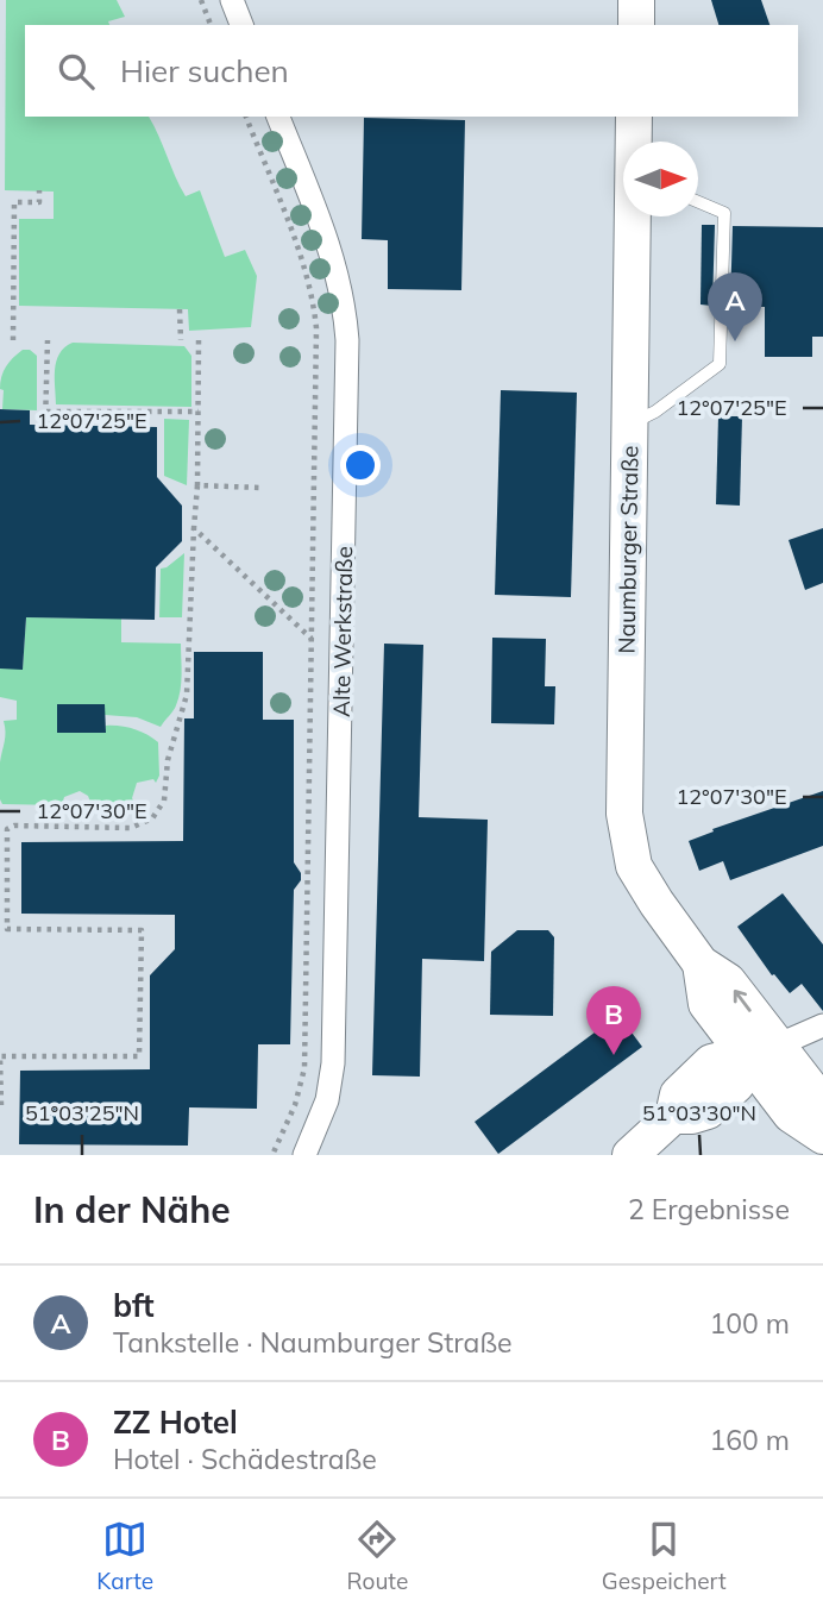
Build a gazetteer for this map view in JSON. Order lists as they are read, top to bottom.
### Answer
{
  "streets": {
    "main road": ["Naumburger Straße"],
    "street": ["Alte Werkstraße"]
  },
  "north": "right",
  "page": {
    "search": "Hier suchen",
    "pins": ["A", "B"],
    "heading": ["In der Nähe", "2 Ergebnisse"],
    "list": [
      {
        "mark": "A",
        "name": "bft",
        "note": "Tankstelle · Naumburger Straße",
        "value": "100 m"
      },
      {
        "mark": "B",
        "name": "ZZ Hotel",
        "note": "Hotel · Schädestraße",
        "value": "160 m"
      }
    ],
    "nav": ["Karte", "Route", "Gespeichert"]
  },
  "coordinates": [
    "12°07'25\"E",
    "12°07'30\"E",
    "51°03'25\"N",
    "51°03'30\"N"
  ]
}
